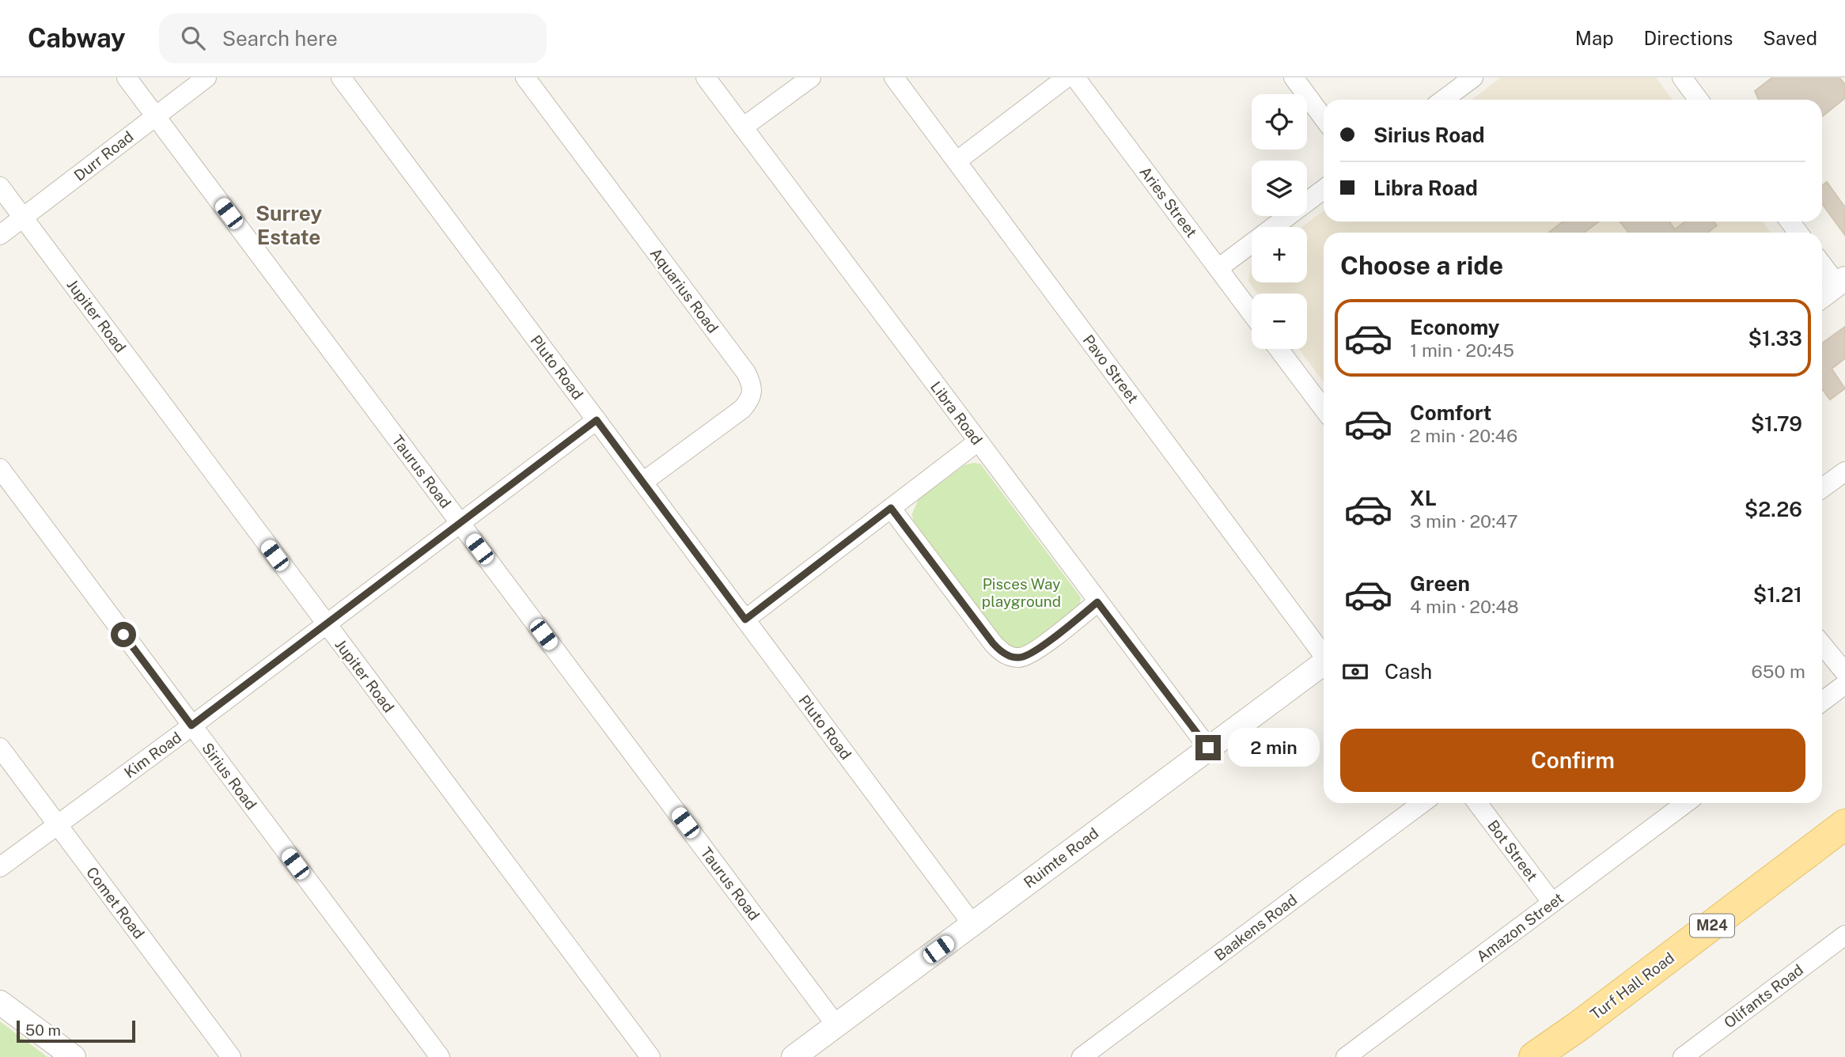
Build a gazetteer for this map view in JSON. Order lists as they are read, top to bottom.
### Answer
{
  "streets": {
    "main road": ["M24", "Turf Hall Road"],
    "street": [
      "Durr Road",
      "Aries Street",
      "Aquarius Road",
      "Jupiter Road",
      "Pluto Road",
      "Pavo Street",
      "Libra Road",
      "Taurus Road",
      "Kim Road",
      "Sirius Road",
      "Bot Street",
      "Ruimte Road",
      "Comet Road",
      "Baakens Road",
      "Amazon Street",
      "Olifants Road"
    ]
  },
  "crossings": [
    ["Durr Road", "Jupiter Road"],
    ["Durr Road", "Taurus Road"],
    ["Aquarius Road", "Pluto Road"],
    ["Jupiter Road", "Kim Road"],
    ["Pluto Road", "Kim Road"],
    ["Pluto Road", "Ruimte Road"],
    ["Libra Road", "Ruimte Road"],
    ["Taurus Road", "Kim Road"],
    ["Taurus Road", "Ruimte Road"],
    ["Kim Road", "Sirius Road"],
    ["Kim Road", "Comet Road"],
    ["Bot Street", "Amazon Street"]
  ],
  "districts": ["Surrey Estate"],
  "parks": ["Pisces Way playground"],
  "scale_bar": "50 m",
  "page": {
    "header": "Cabway",
    "search": "Search here",
    "nav": ["Map", "Directions", "Saved"],
    "map_buttons": ["+", "−"],
    "banner": ["Sirius Road", "Libra Road"],
    "heading": "Choose a ride",
    "list": [
      {
        "name": "Economy",
        "note": "1 min · 20:45",
        "value": "$1.33"
      },
      {
        "name": "Comfort",
        "note": "2 min · 20:46",
        "value": "$1.79"
      },
      {
        "name": "XL",
        "note": "3 min · 20:47",
        "value": "$2.26"
      },
      {
        "name": "Green",
        "note": "4 min · 20:48",
        "value": "$1.21"
      }
    ],
    "pay": ["Cash", "650 m"],
    "buttons": "Confirm",
    "bubble": "2 min",
    "scale": "50 m"
  }
}
